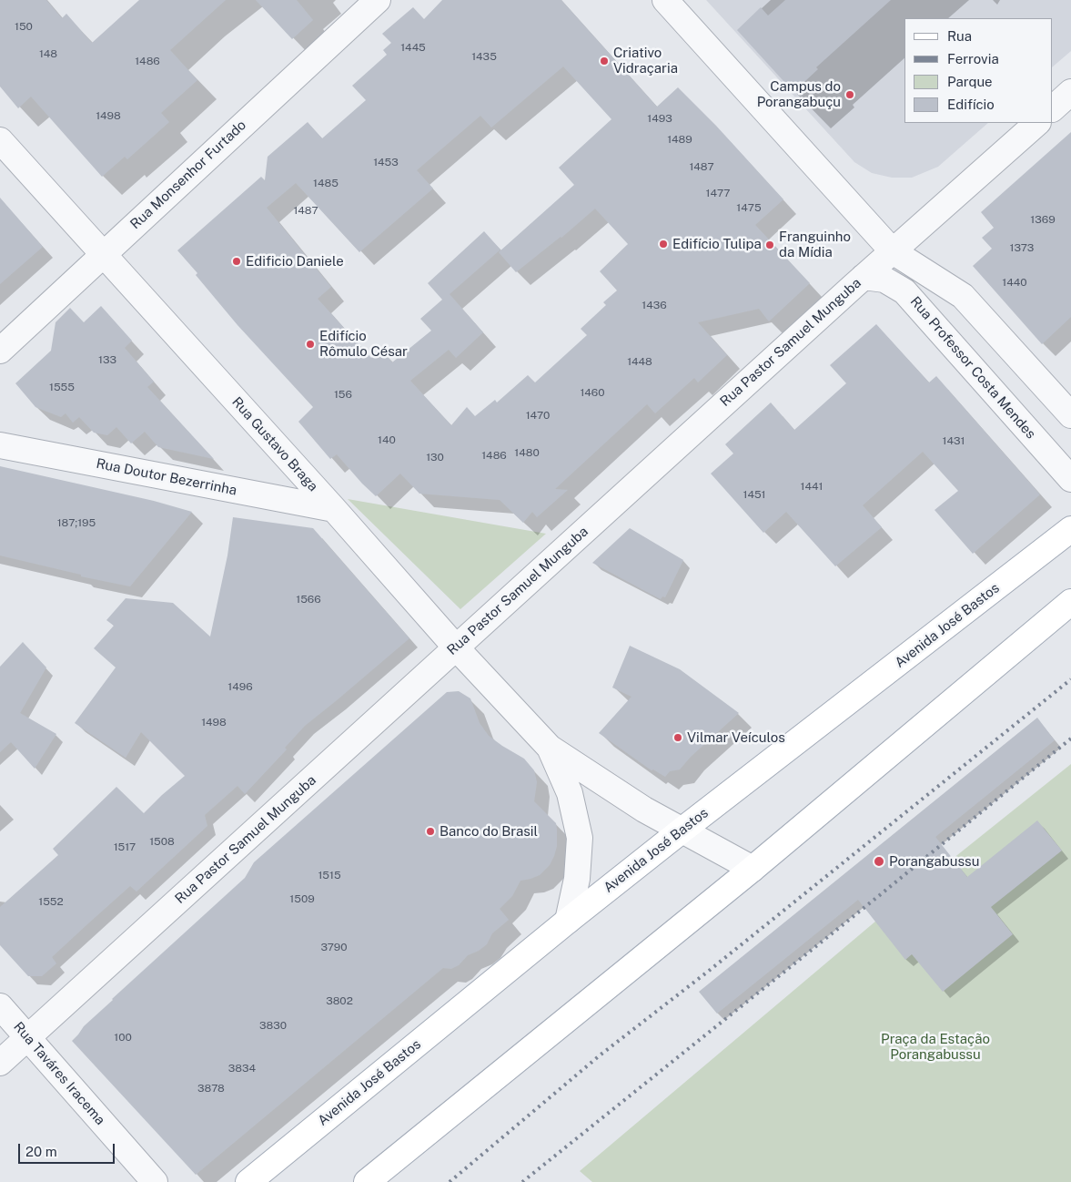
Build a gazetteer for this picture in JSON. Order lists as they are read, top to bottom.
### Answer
{
  "streets": {
    "main road": ["Avenida José Bastos"],
    "street": [
      "Rua Monsenhor Furtado",
      "Rua Pastor Samuel Munguba",
      "Rua Professor Costa Mendes",
      "Rua Gustavo Braga",
      "Rua Doutor Bezerrinha",
      "Rua Taváres Iracema"
    ]
  },
  "crossings": [
    ["Rua Monsenhor Furtado", "Rua Gustavo Braga"],
    ["Rua Pastor Samuel Munguba", "Rua Professor Costa Mendes"],
    ["Rua Pastor Samuel Munguba", "Rua Gustavo Braga"],
    ["Rua Pastor Samuel Munguba", "Rua Taváres Iracema"],
    ["Rua Gustavo Braga", "Rua Doutor Bezerrinha"],
    ["Rua Gustavo Braga", "Avenida José Bastos"]
  ],
  "parks": ["Praça da Estação Porangabussu"],
  "places": [
    "Criativo Vidraçaria",
    "Campus do Porangabuçu",
    "Edifício Tulipa",
    "Franguinho da Mídia",
    "Edificio Daniele",
    "Edifício Rômulo César",
    "Vilmar Veículos",
    "Banco do Brasil",
    "Porangabussu"
  ],
  "house_numbers": [
    "150",
    "1445",
    "148",
    "1435",
    "1486",
    "1498",
    "1493",
    "1489",
    "1453",
    "1487",
    "1485",
    "1477",
    "1475",
    "1487",
    "1369",
    "1373",
    "1440",
    "1436",
    "133",
    "1448",
    "1555",
    "1460",
    "156",
    "1470",
    "140",
    "1431",
    "1480",
    "1486",
    "130",
    "1441",
    "1451",
    "187;195",
    "1566",
    "1496",
    "1498",
    "1508",
    "1517",
    "1515",
    "1509",
    "1552",
    "3790",
    "3802",
    "3830",
    "100",
    "3834",
    "3878"
  ],
  "legend": [
    "Rua",
    "Ferrovia",
    "Parque",
    "Edifício"
  ],
  "scale_bar": "20 m"
}
